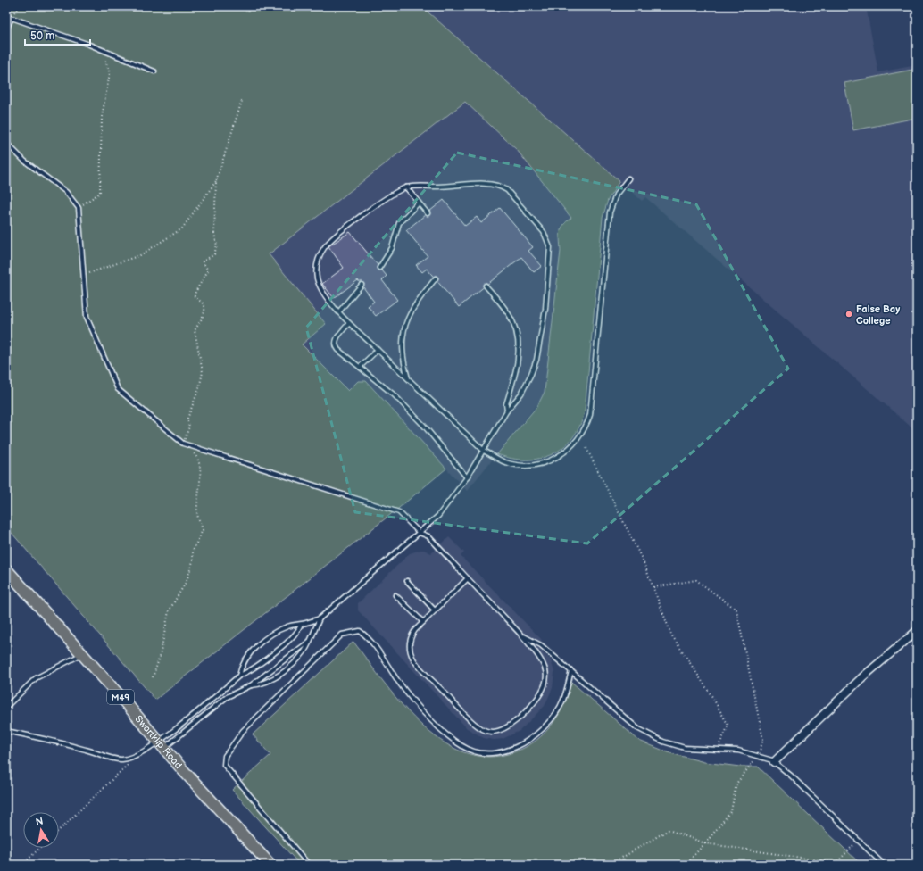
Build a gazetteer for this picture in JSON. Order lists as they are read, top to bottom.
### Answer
{
  "streets": {
    "main road": ["M49", "Swartklip Road"]
  },
  "places": ["False Bay College"],
  "scale_bar": "50 m",
  "north": "top"
}
